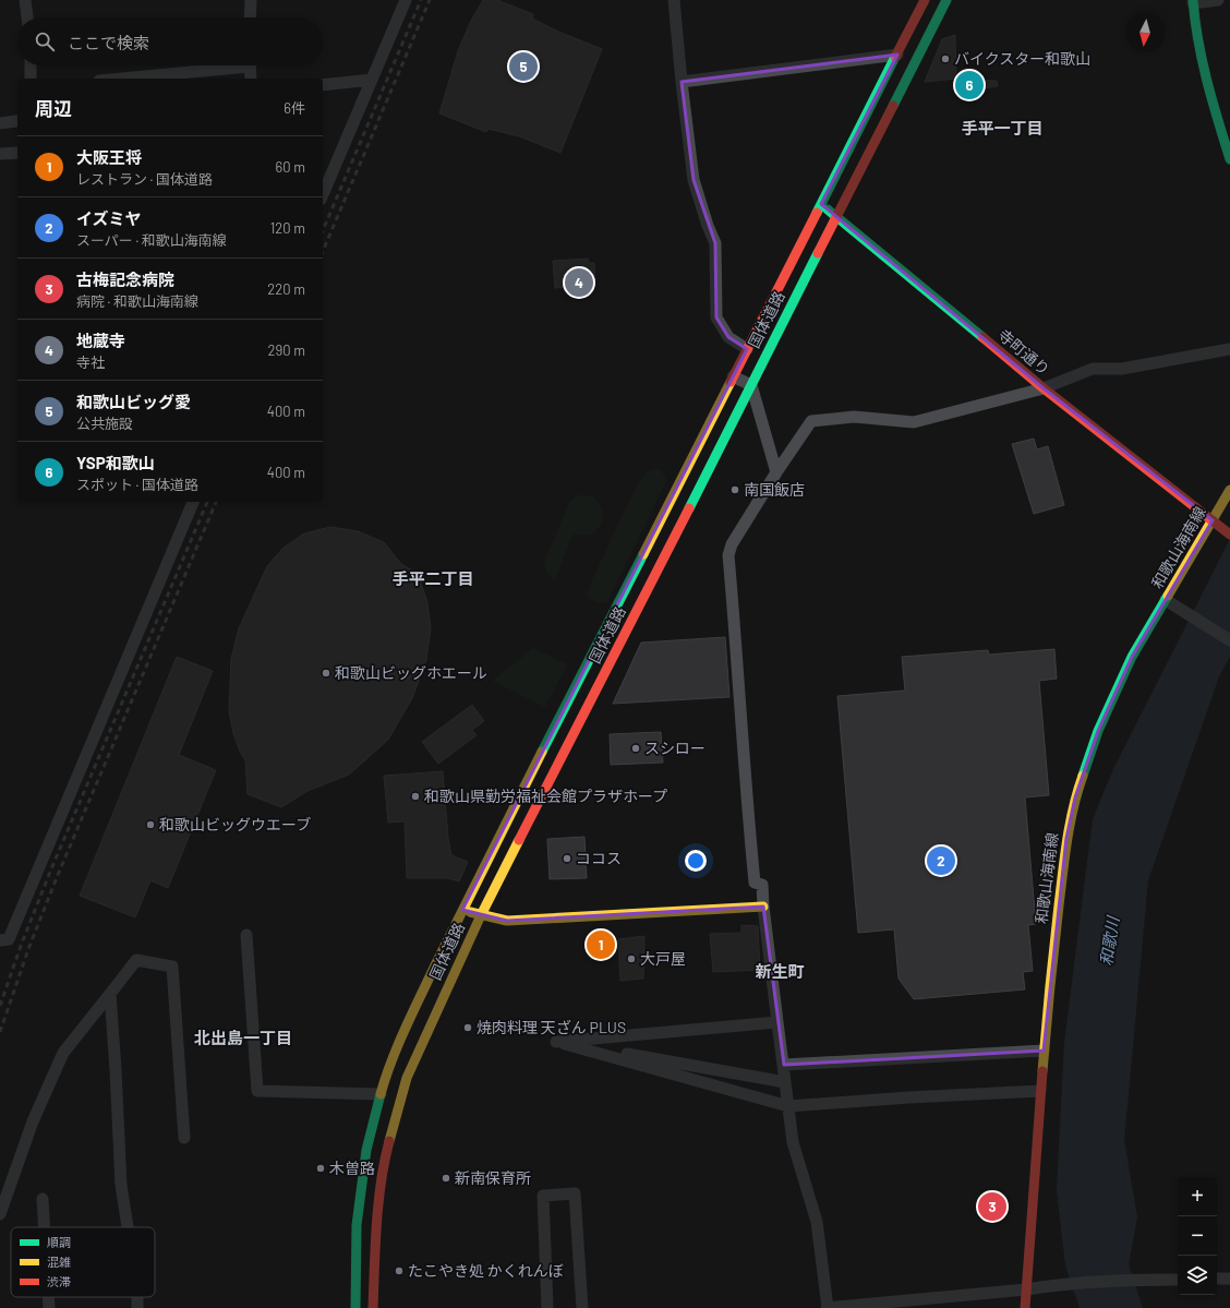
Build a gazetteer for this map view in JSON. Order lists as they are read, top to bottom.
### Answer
{
  "streets": {
    "street": ["国体道路", "寺町通り", "和歌山海南線"]
  },
  "crossings": [
    ["国体道路", "寺町通り"],
    ["寺町通り", "和歌山海南線"]
  ],
  "districts": [
    "手平一丁目",
    "手平二丁目",
    "新生町",
    "北出島一丁目"
  ],
  "water": ["和歌川"],
  "places": [
    "バイクスター和歌山",
    "南国飯店",
    "和歌山ビッグホエール",
    "スシロー",
    "和歌山県勤労福祉会館プラザホープ",
    "和歌山ビッグウエーブ",
    "ココス",
    "大戸屋",
    "焼肉料理 天ざん PLUS",
    "木曽路",
    "新南保育所",
    "たこやき処 かくれんぼ"
  ],
  "legend": ["順調", "混雑", "渋滞"],
  "north": "bottom",
  "page": {
    "search": "ここで検索",
    "pins": [
      "5",
      "6",
      "4",
      "2",
      "1",
      "3"
    ],
    "heading": ["周辺", "6件"],
    "list": [
      {
        "mark": "1",
        "name": "大阪王将",
        "note": "レストラン · 国体道路",
        "value": "60 m"
      },
      {
        "mark": "2",
        "name": "イズミヤ",
        "note": "スーパー · 和歌山海南線",
        "value": "120 m"
      },
      {
        "mark": "3",
        "name": "古梅記念病院",
        "note": "病院 · 和歌山海南線",
        "value": "220 m"
      },
      {
        "mark": "4",
        "name": "地蔵寺",
        "note": "寺社",
        "value": "290 m"
      },
      {
        "mark": "5",
        "name": "和歌山ビッグ愛",
        "note": "公共施設",
        "value": "400 m"
      },
      {
        "mark": "6",
        "name": "YSP和歌山",
        "note": "スポット · 国体道路",
        "value": "400 m"
      }
    ],
    "map_buttons": ["+", "−"]
  }
}
